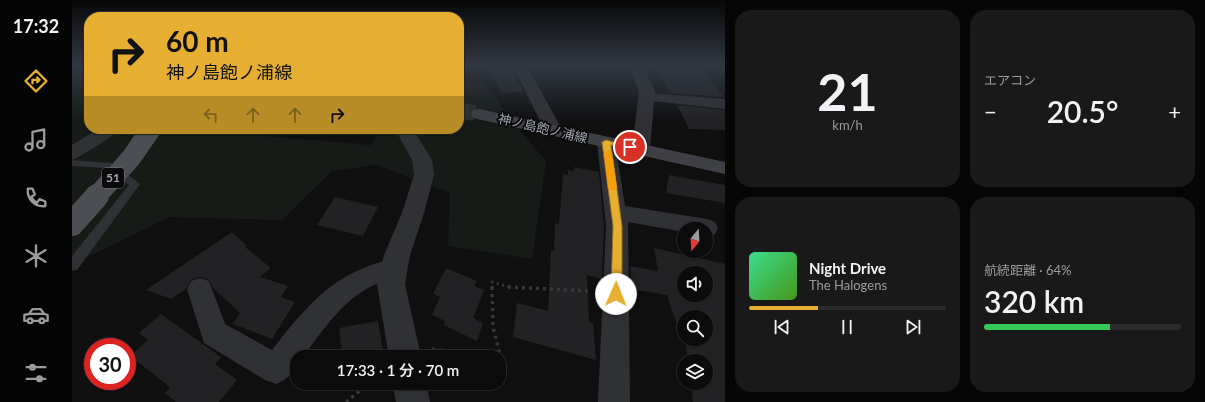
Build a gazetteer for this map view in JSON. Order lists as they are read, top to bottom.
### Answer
{
  "streets": {
    "main road": ["神ノ島飽ノ浦線", "51"]
  },
  "north": "bottom",
  "page": {
    "tabs": "17:32",
    "tile": [
      ["21", "km/h"],
      "エアコン",
      ["航続距離 · 64%", "320 km"]
    ],
    "turn": ["60 m", "神ノ島飽ノ浦線"],
    "heat": ["−", "20.5°", "+"],
    "song": ["Night Drive", "The Halogens"],
    "limit": "30",
    "trip": "17:33 · 1 分 · 70 m"
  }
}
